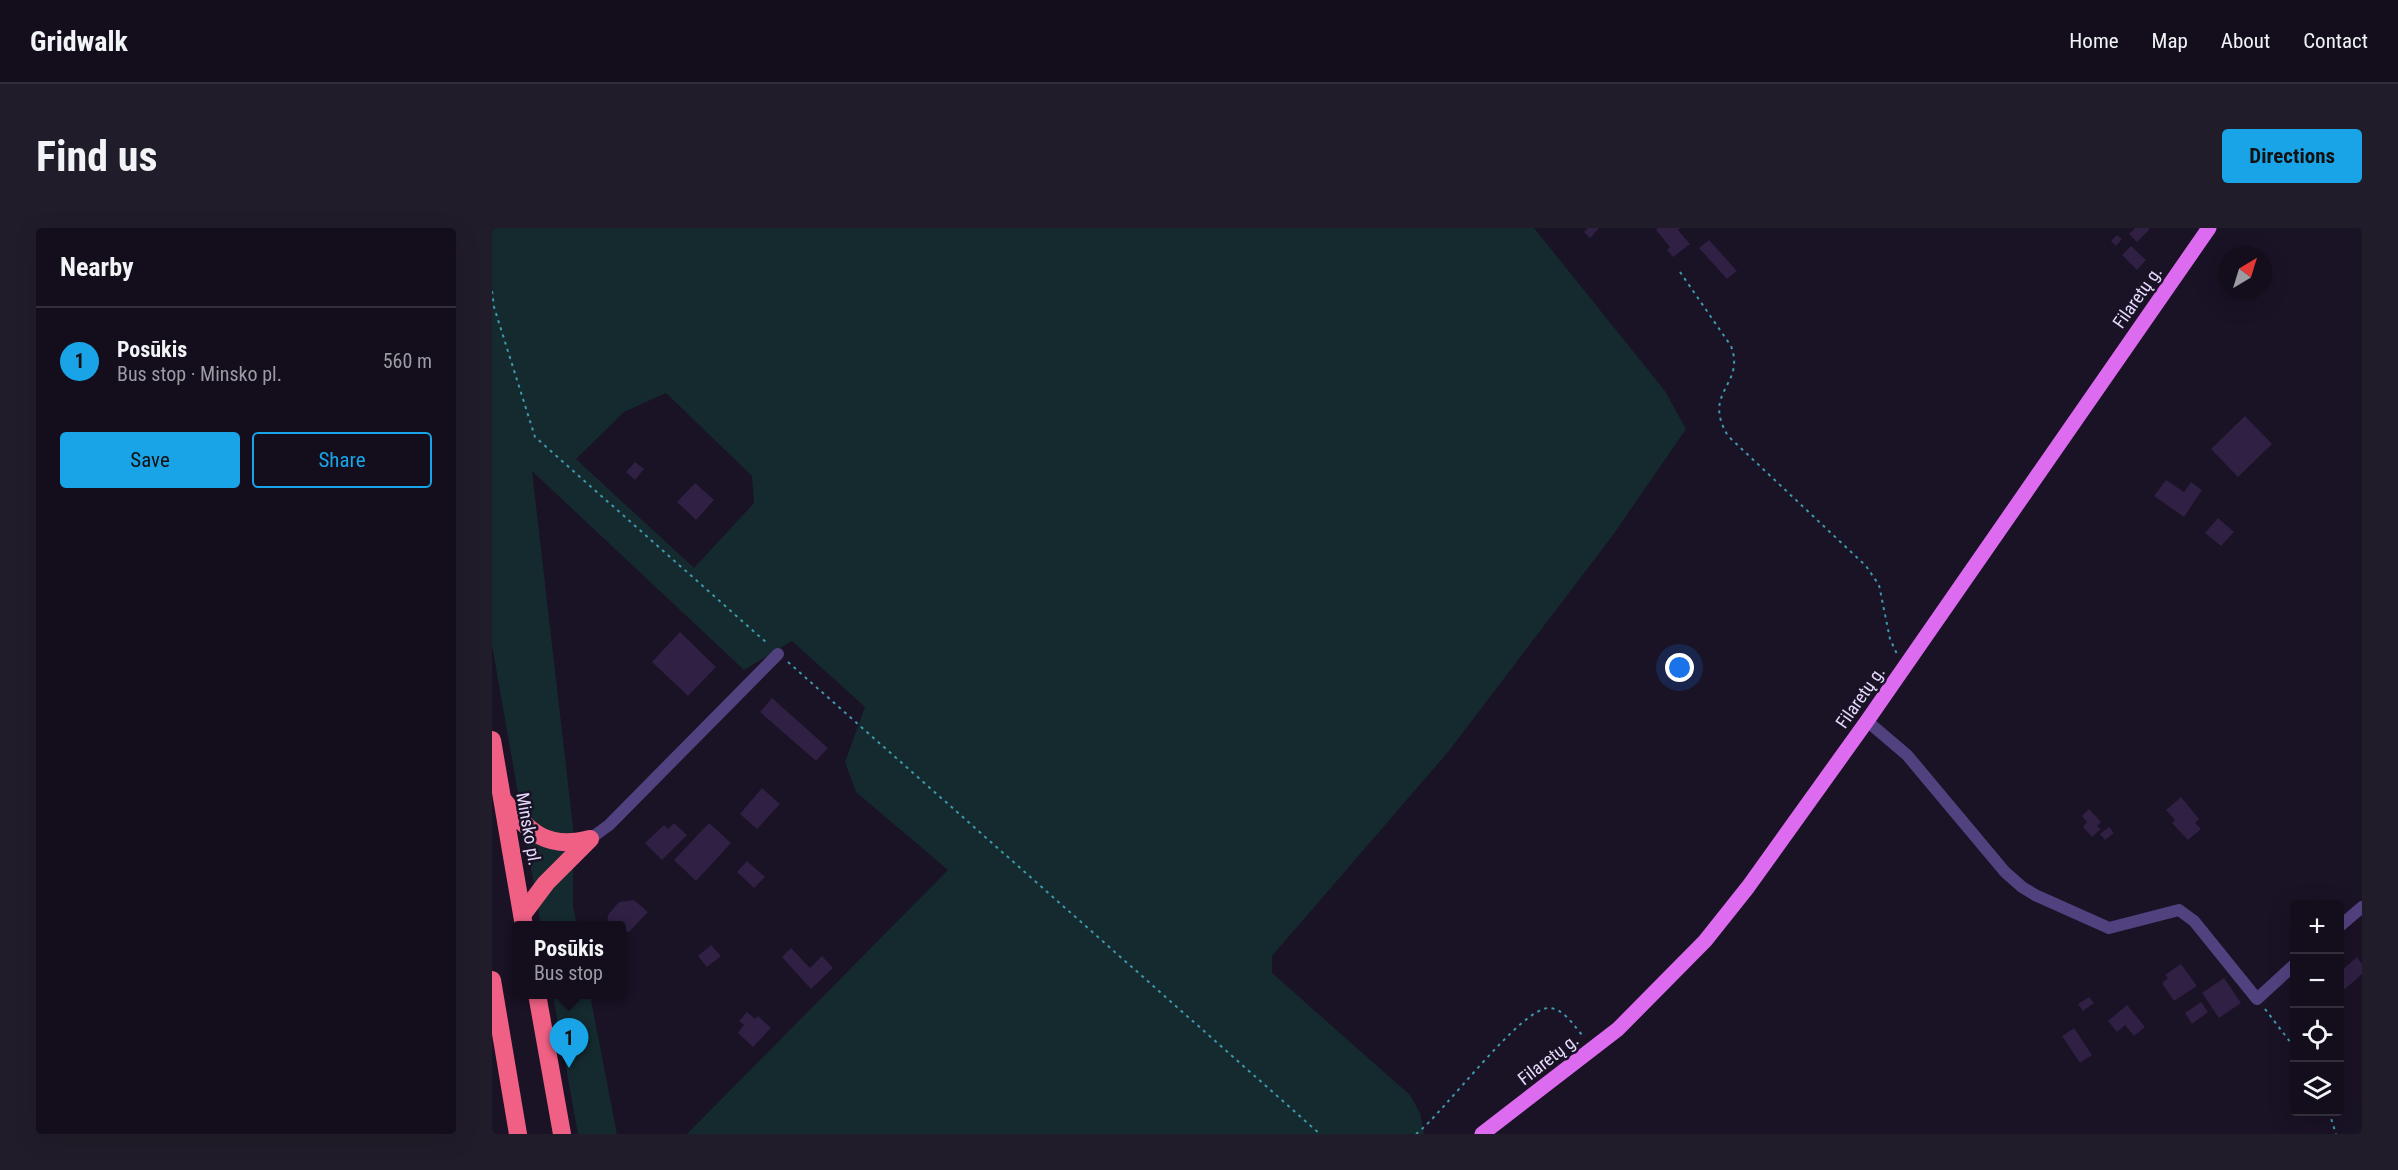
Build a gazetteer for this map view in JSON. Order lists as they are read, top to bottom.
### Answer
{
  "streets": {
    "highway": ["Minsko pl."],
    "main road": ["Filaretų g."]
  },
  "north": "top right",
  "page": {
    "header": "Gridwalk",
    "nav": [
      "Home",
      "Map",
      "About",
      "Contact"
    ],
    "buttons": [
      "Directions",
      ["Save", "Share"]
    ],
    "title": "Find us",
    "heading": "Nearby",
    "list": [
      {
        "mark": "1",
        "name": "Posūkis",
        "note": "Bus stop · Minsko pl.",
        "value": "560 m"
      }
    ],
    "map_buttons": ["+", "−"],
    "popup": ["Posūkis", "Bus stop"],
    "pins": "1"
  }
}
